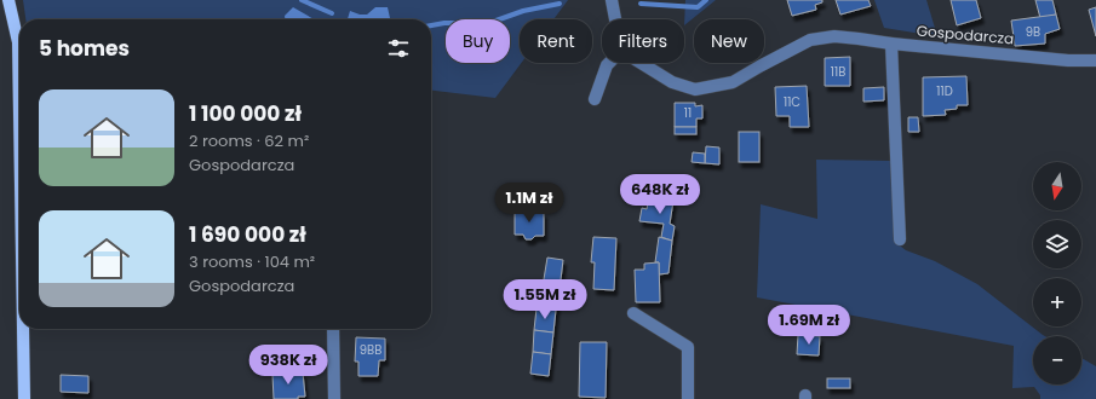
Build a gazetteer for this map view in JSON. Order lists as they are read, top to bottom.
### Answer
{
  "streets": {
    "street": ["Gospodarcza"]
  },
  "house_numbers": [
    "9B",
    "11B",
    "11D",
    "11C",
    "11",
    "9BB"
  ],
  "north": "bottom",
  "page": {
    "chip": [
      "Buy",
      "Rent",
      "Filters",
      "New"
    ],
    "heading": "5 homes",
    "list": [
      {
        "name": "1 100 000 zł",
        "note": "2 rooms · 62 m² · Gospodarcza"
      },
      {
        "name": "1 690 000 zł",
        "note": "3 rooms · 104 m² · Gospodarcza"
      }
    ],
    "map_buttons": ["+", "−"],
    "price": [
      "648K zł",
      "1.1M zł",
      "1.55M zł",
      "1.69M zł",
      "938K zł"
    ]
  }
}
